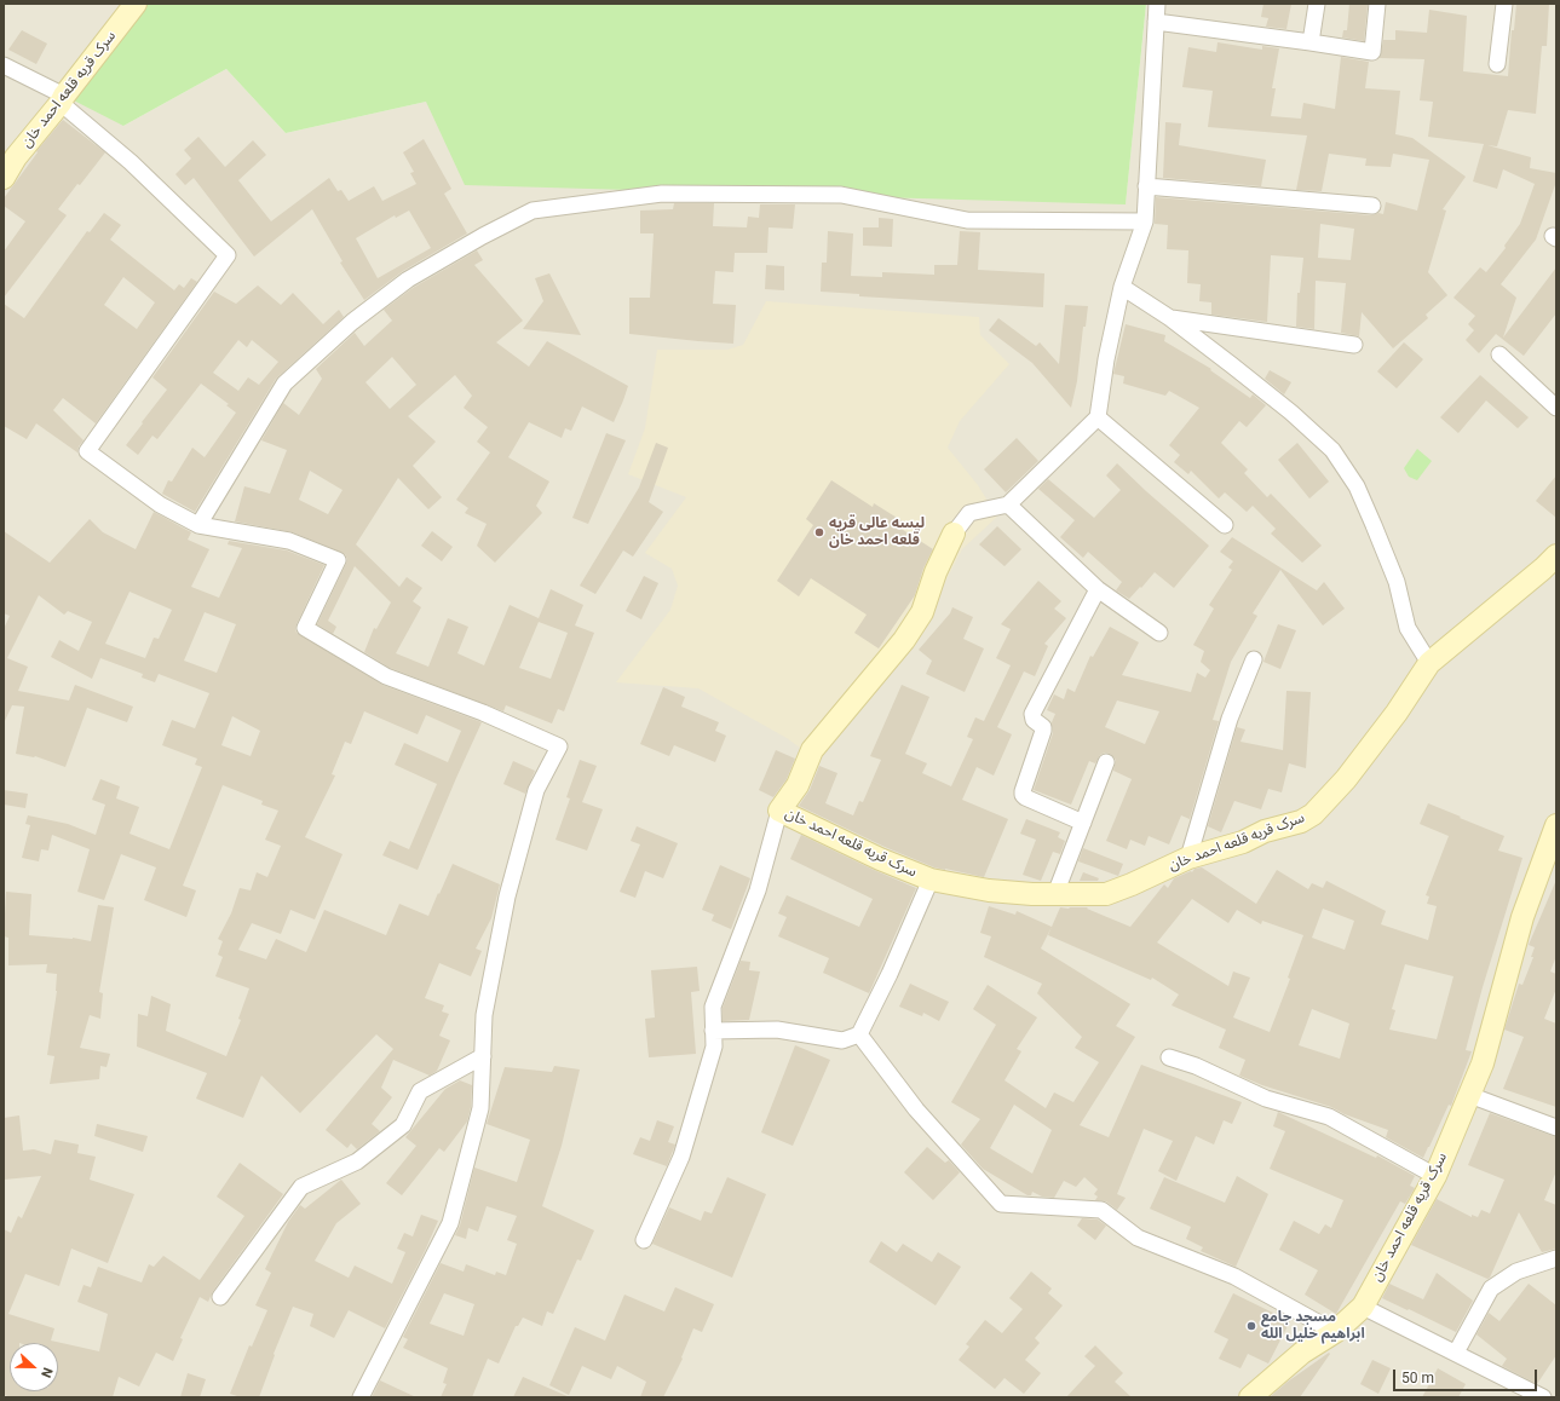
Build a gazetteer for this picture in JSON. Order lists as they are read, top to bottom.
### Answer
{
  "streets": {
    "street": ["سرک قریه قلعه احمد خان"]
  },
  "places": ["لیسه عالی قریه قلعه احمد خان", "مسجد جامع ابراهیم خلیل الله"],
  "scale_bar": "50 m",
  "north": "right"
}
